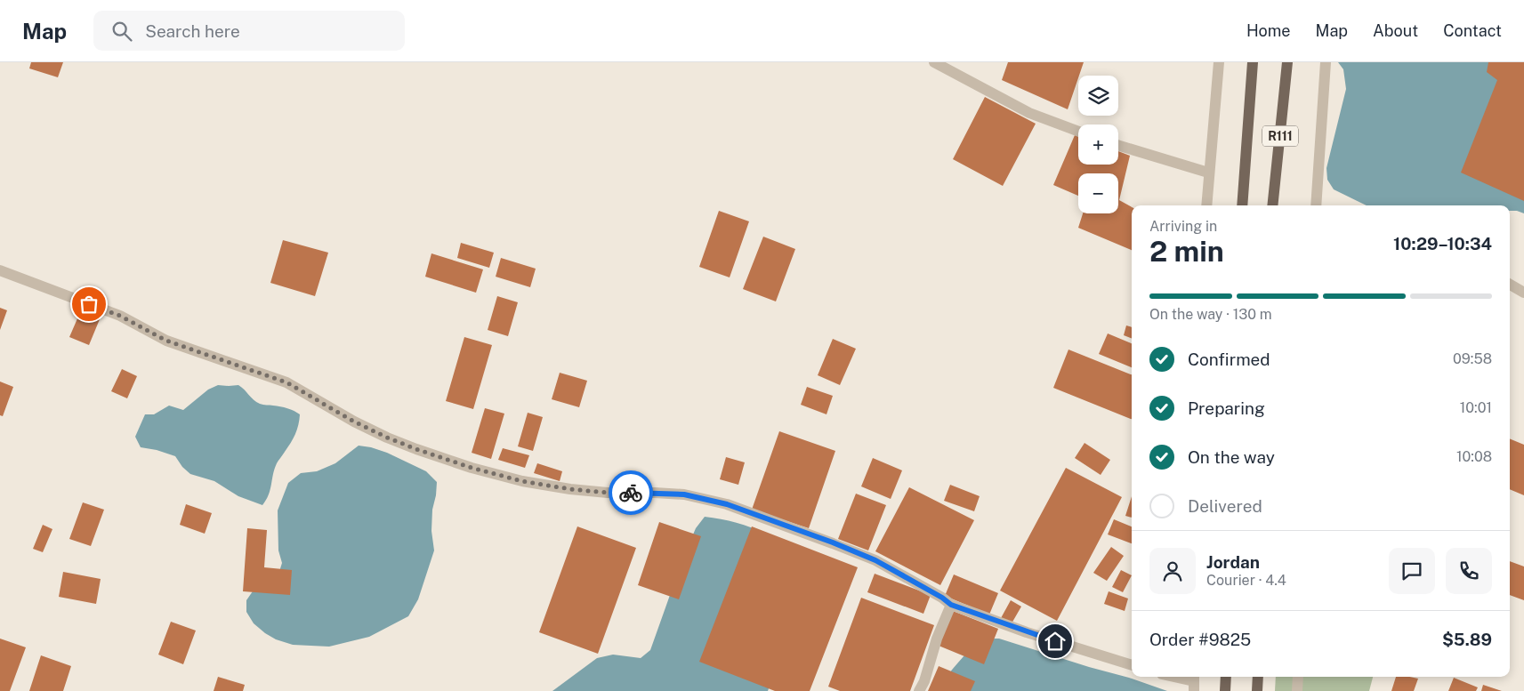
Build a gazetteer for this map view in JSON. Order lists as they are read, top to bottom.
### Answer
{
  "streets": {
    "main road": ["R111"]
  },
  "page": {
    "header": "Map",
    "search": "Search here",
    "nav": [
      "Home",
      "Map",
      "About",
      "Contact"
    ],
    "map_buttons": ["+", "−"],
    "heading": ["2 min", "Arriving in", "10:29–10:34"],
    "panel": [
      "Jordan",
      "Courier · 4.4",
      "Order #9825",
      "$5.89"
    ],
    "bar": "On the way · 130 m",
    "list": [
      ["Confirmed", "09:58"],
      ["Preparing", "10:01"],
      ["On the way", "10:08"],
      "Delivered"
    ]
  }
}
